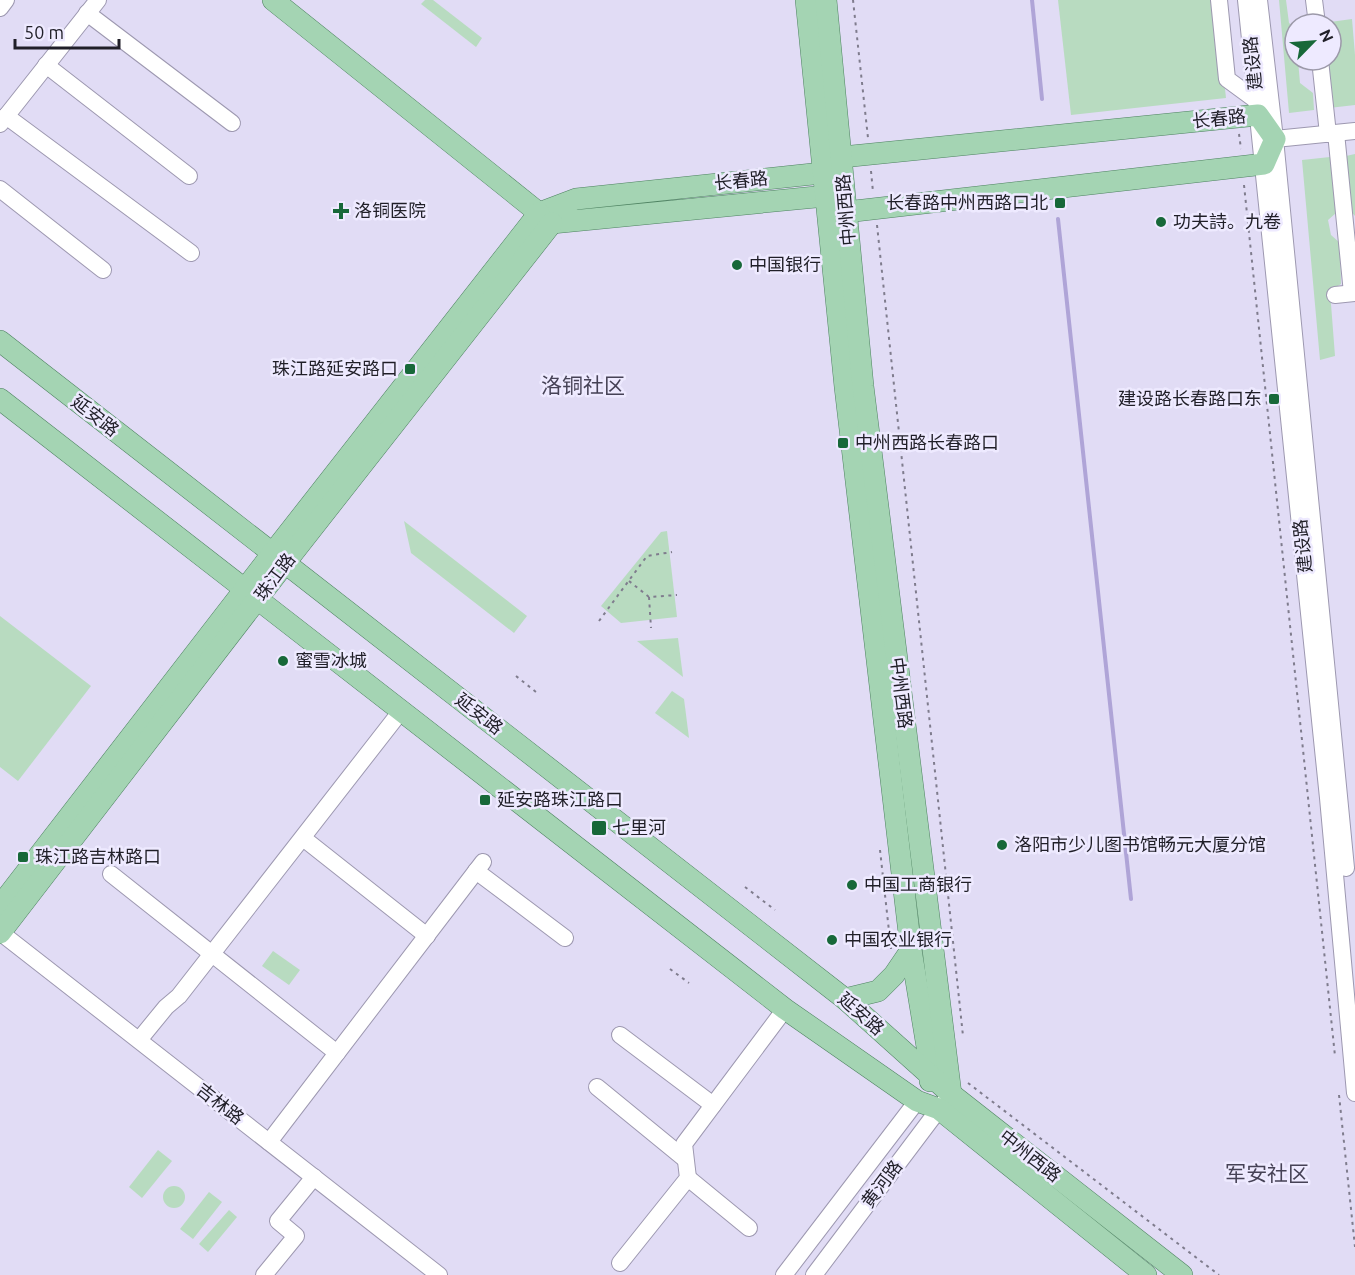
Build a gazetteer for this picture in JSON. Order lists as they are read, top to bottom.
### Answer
{
  "streets": {
    "main road": [
      "长春路",
      "中州西路",
      "延安路",
      "珠江路"
    ],
    "street": ["建设路", "吉林路", "黄河路"]
  },
  "crossings": [
    ["建设路", "长春路"],
    ["长春路", "中州西路"],
    ["长春路", "珠江路"],
    ["中州西路", "延安路"],
    ["中州西路", "黄河路"],
    ["延安路", "珠江路"],
    ["延安路", "黄河路"],
    ["珠江路", "吉林路"]
  ],
  "districts": ["洛铜社区", "军安社区"],
  "places": {
    "transit": [
      "长春路中州西路口北",
      "珠江路延安路口",
      "建设路长春路口东",
      "中州西路长春路口",
      "延安路珠江路口",
      "七里河",
      "珠江路吉林路口"
    ],
    "health": ["洛铜医院"],
    "other": [
      "功夫詩。九卷",
      "中国银行",
      "蜜雪冰城",
      "洛阳市少儿图书馆畅元大厦分馆",
      "中国工商银行",
      "中国农业银行"
    ]
  },
  "scale_bar": "50 m",
  "north": "top right"
}
